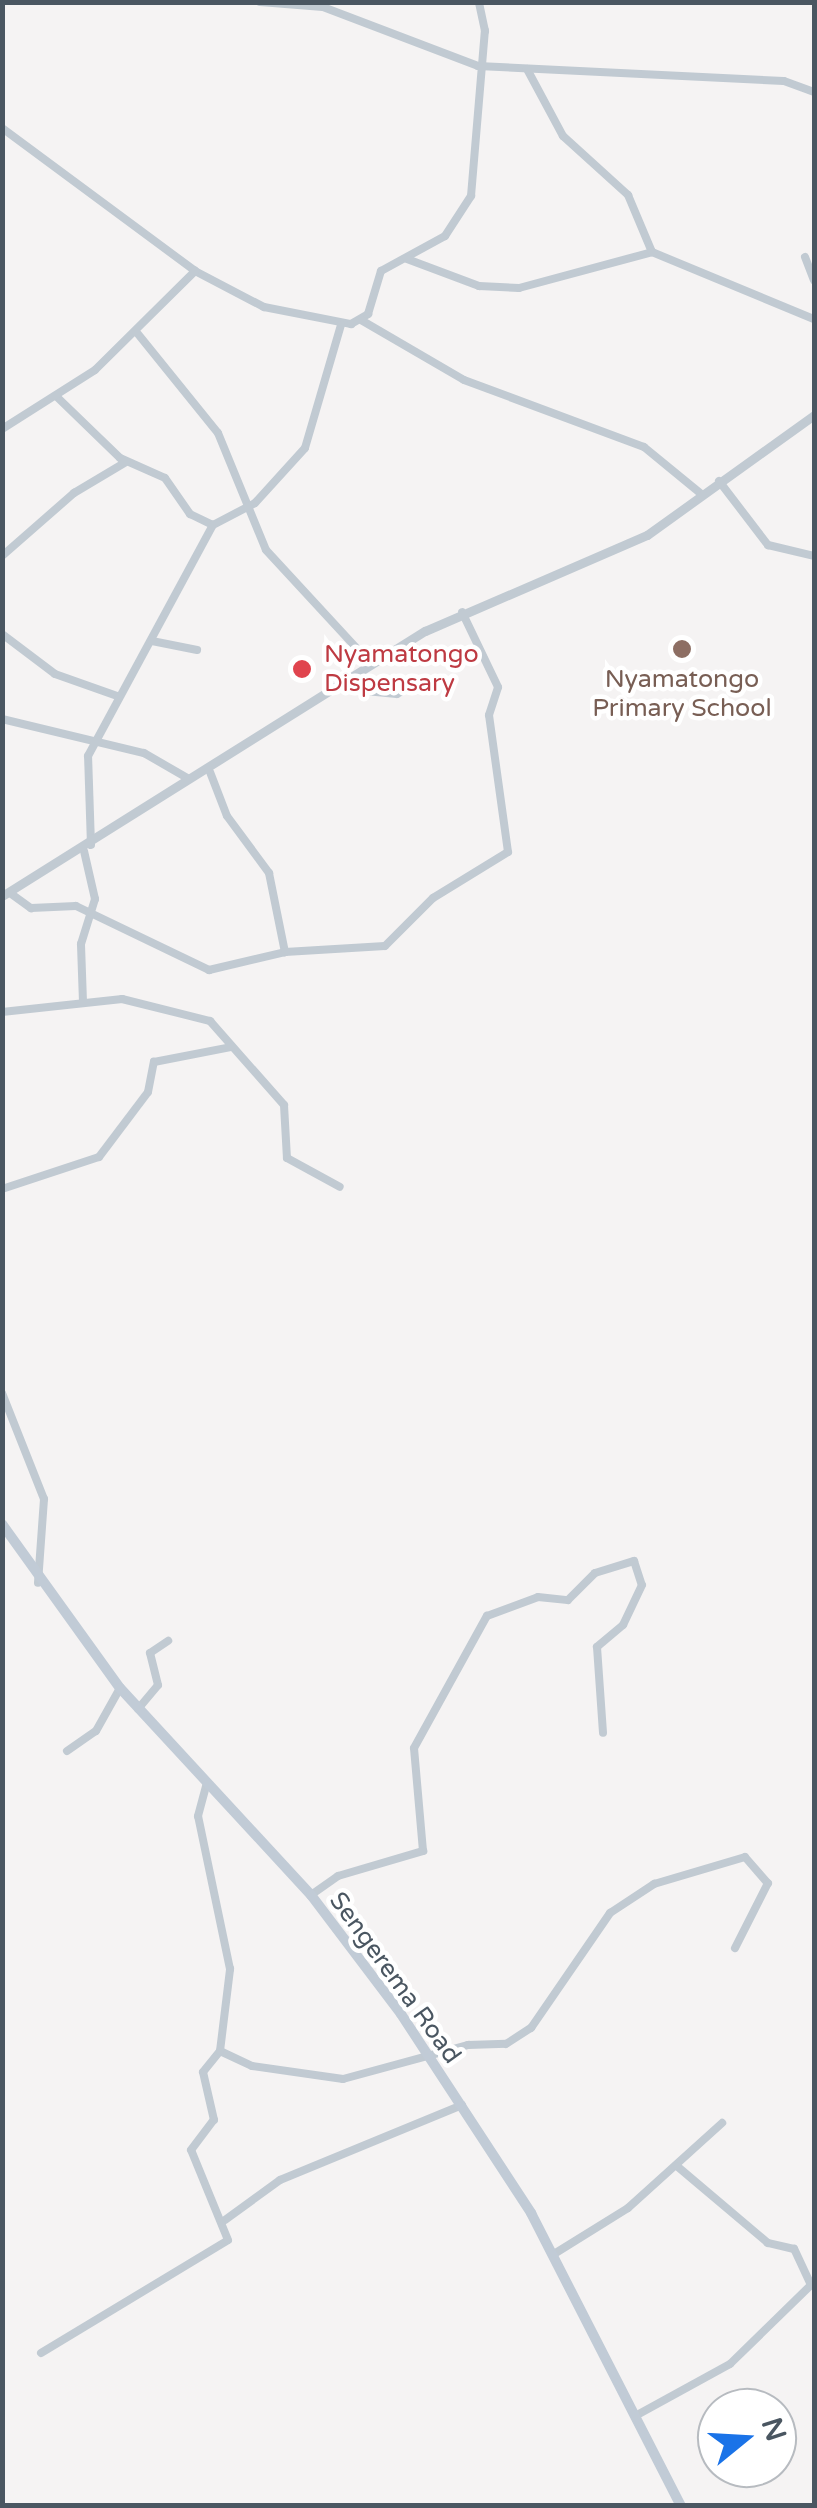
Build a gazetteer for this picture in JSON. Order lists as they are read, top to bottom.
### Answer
{
  "streets": {
    "main road": ["Sengerema Road"]
  },
  "places": ["Nyamatongo Primary School", "Nyamatongo Dispensary"],
  "north": "right"
}
